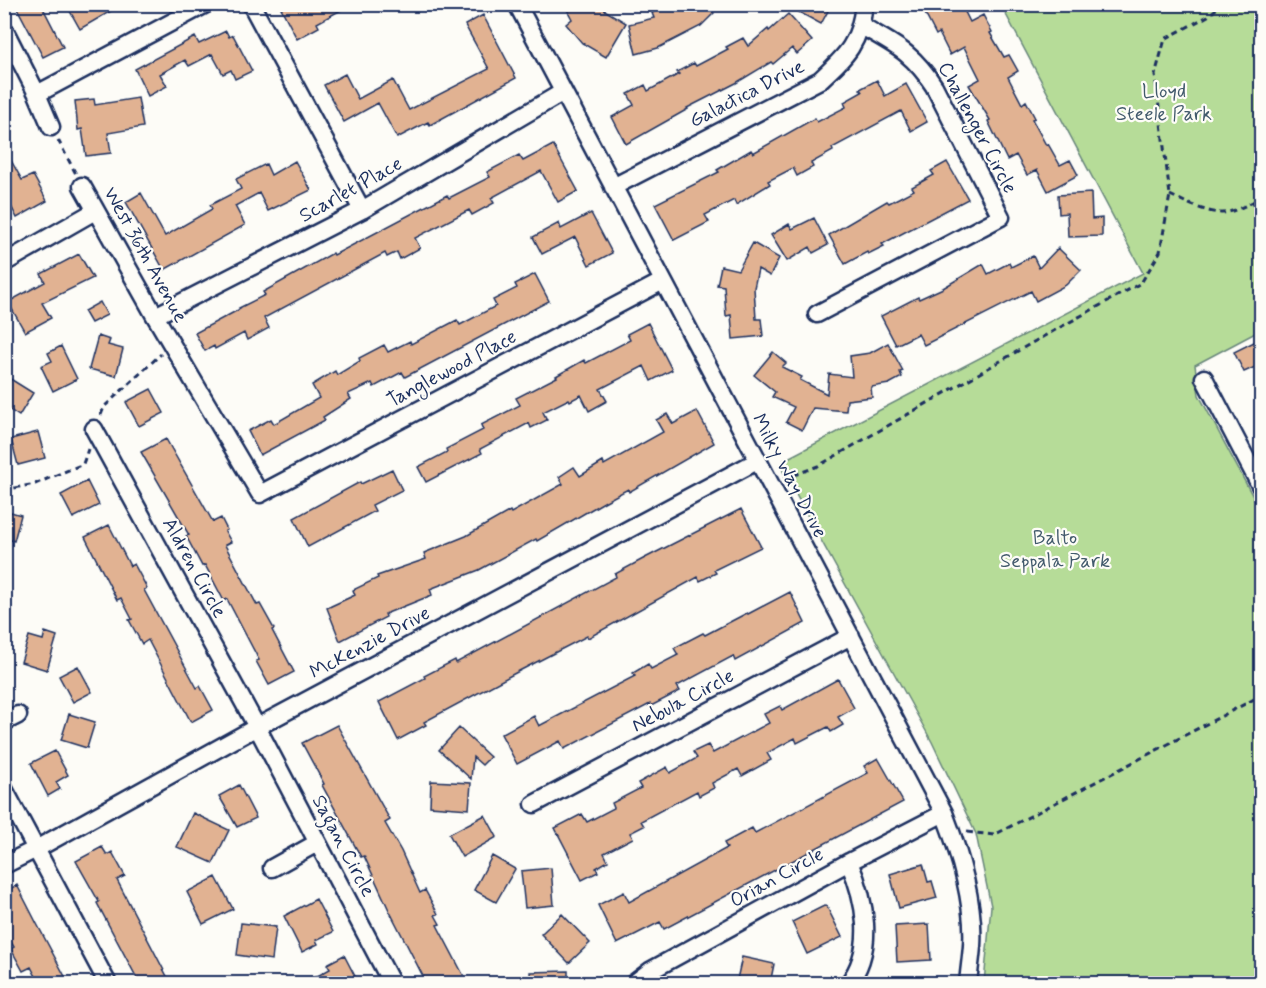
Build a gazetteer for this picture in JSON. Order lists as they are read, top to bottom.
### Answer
{
  "streets": {
    "street": [
      "Galactica Drive",
      "Challenger Circle",
      "Scarlet Place",
      "West 36th Avenue",
      "Tanglewood Place",
      "Milky Way Drive",
      "Aldren Circle",
      "McKenzie Drive",
      "Nebula Circle",
      "Sagan Circle",
      "Orian Circle"
    ]
  },
  "crossings": [
    ["Galactica Drive", "Challenger Circle"],
    ["Galactica Drive", "Milky Way Drive"],
    ["Scarlet Place", "West 36th Avenue"],
    ["Scarlet Place", "Milky Way Drive"],
    ["West 36th Avenue", "Tanglewood Place"],
    ["Tanglewood Place", "Milky Way Drive"],
    ["Milky Way Drive", "McKenzie Drive"],
    ["Milky Way Drive", "Nebula Circle"],
    ["Milky Way Drive", "Orian Circle"],
    ["Aldren Circle", "McKenzie Drive"],
    ["Aldren Circle", "Sagan Circle"],
    ["McKenzie Drive", "Sagan Circle"]
  ],
  "parks": ["Lloyd Steele Park", "Balto Seppala Park"]
}
